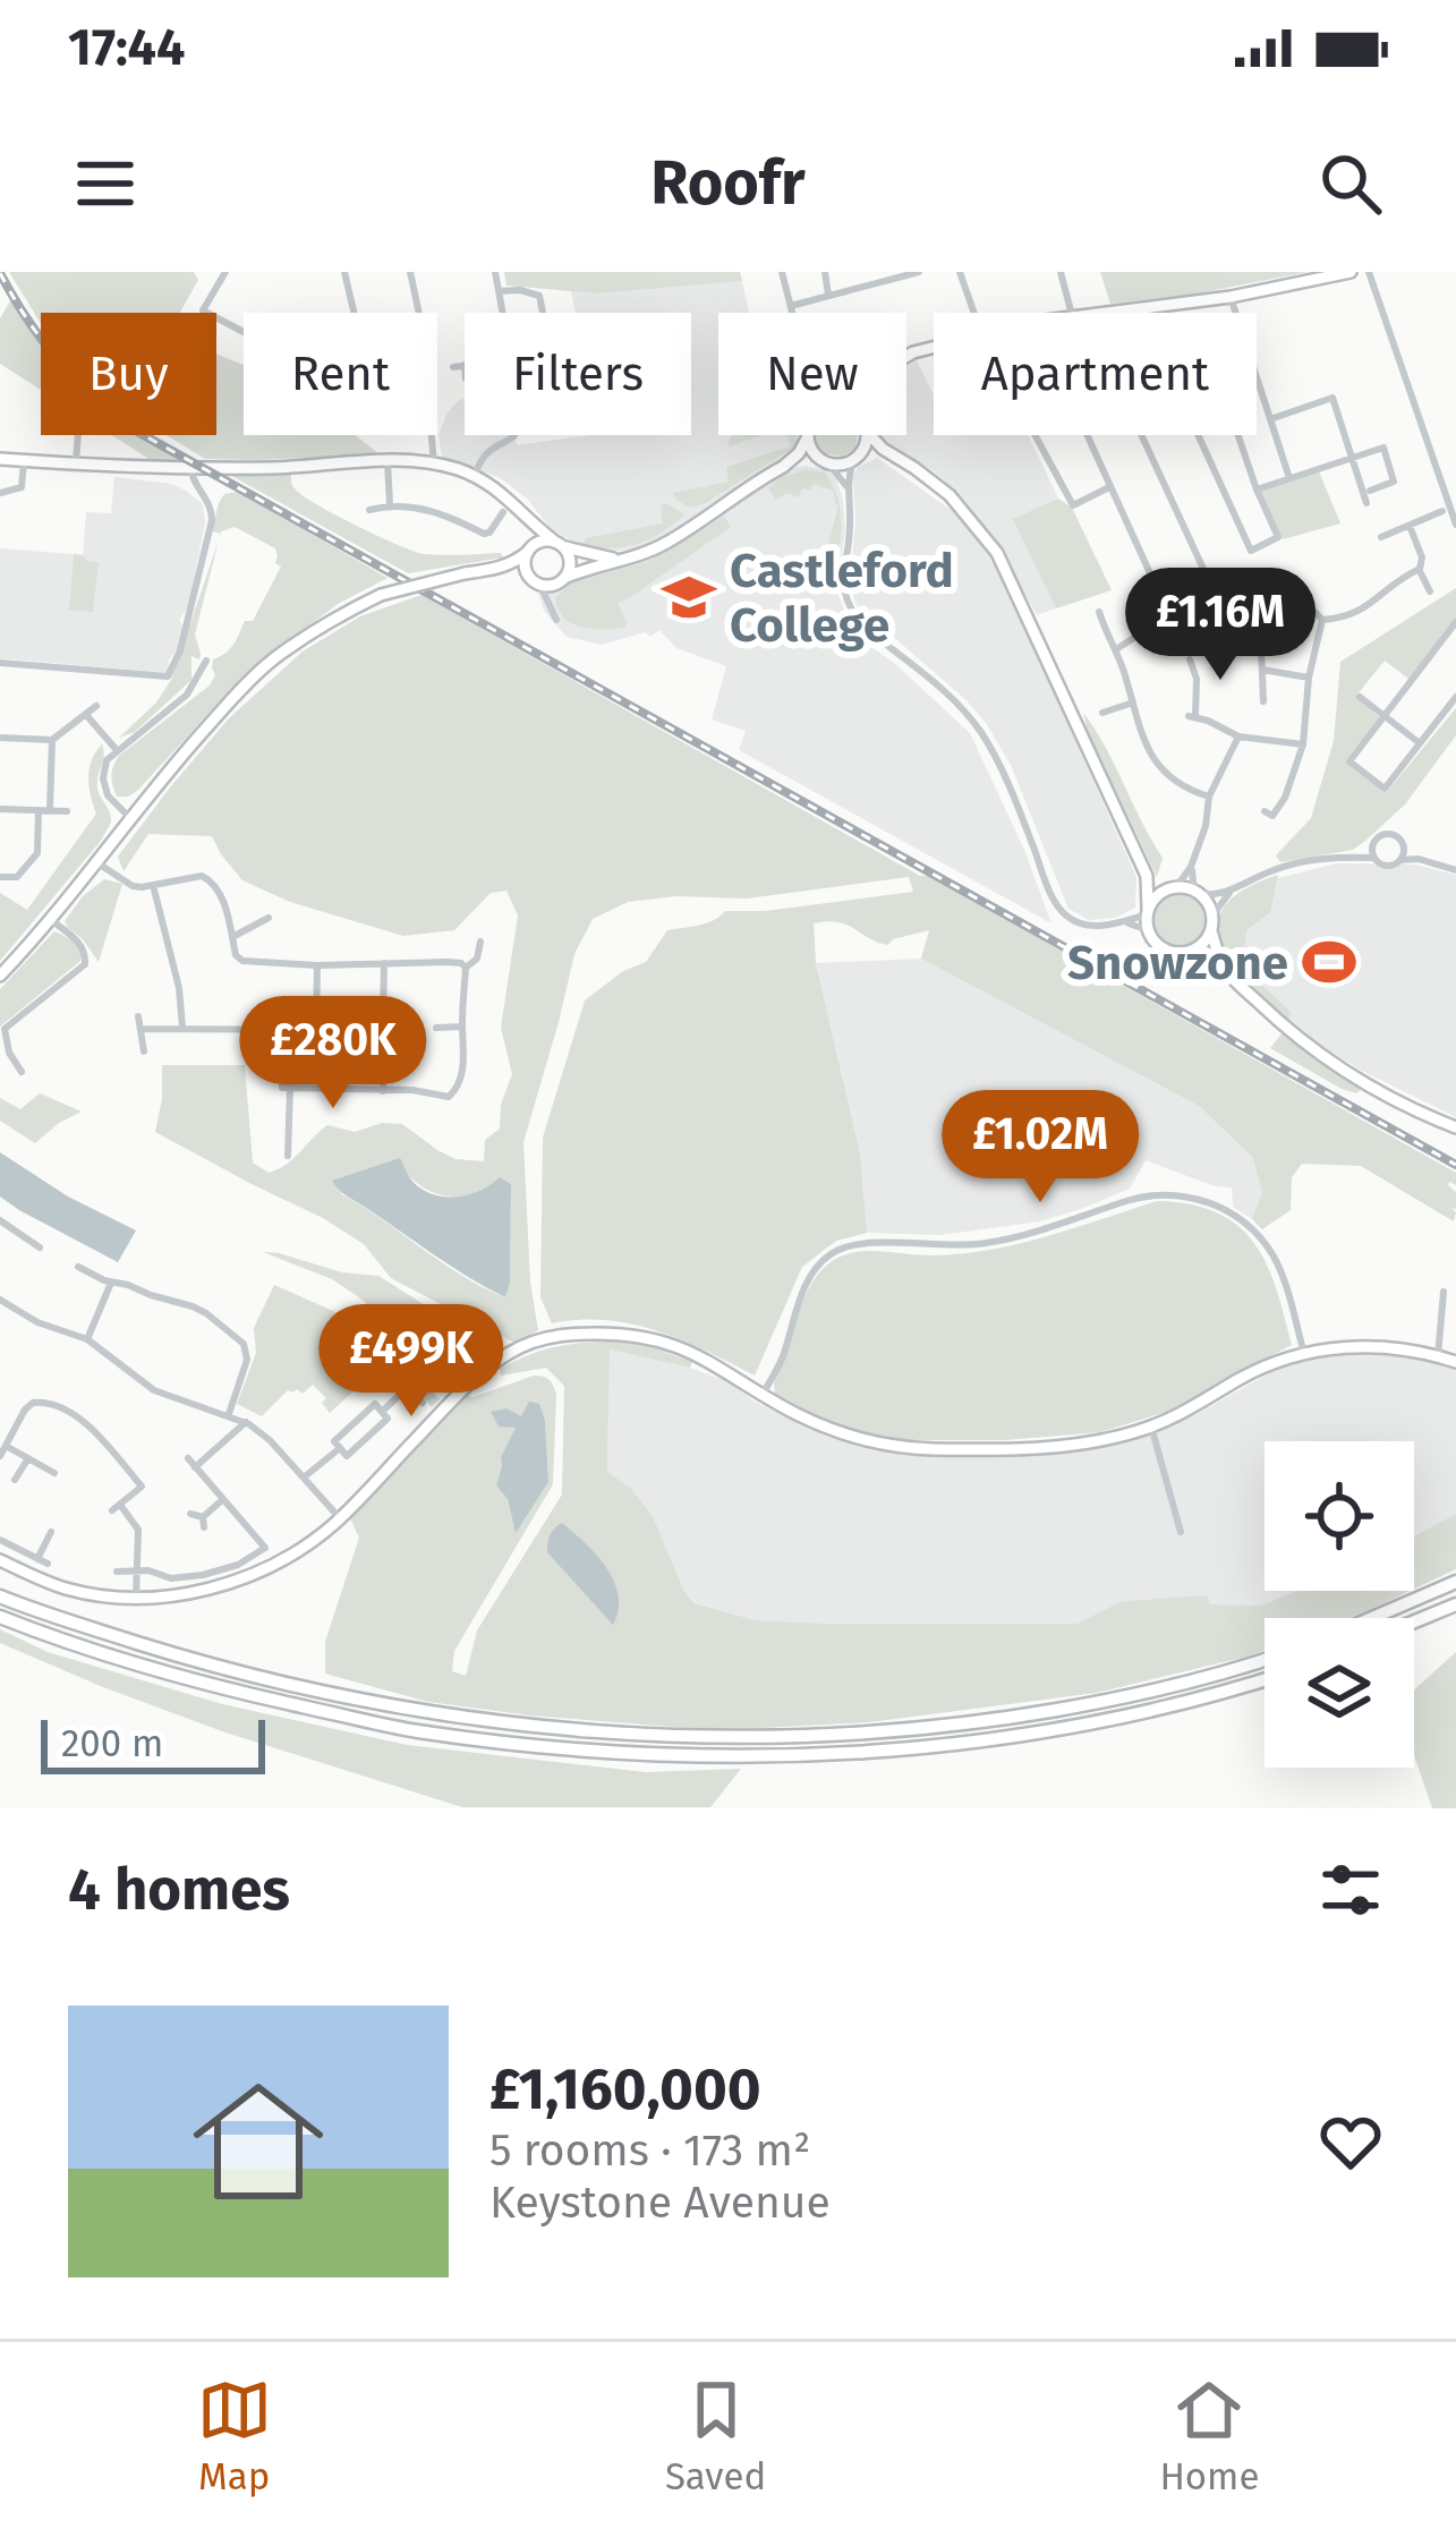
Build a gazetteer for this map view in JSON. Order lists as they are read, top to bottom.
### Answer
{
  "places": {
    "school or university": ["Castleford College"],
    "sports": ["Snowzone"]
  },
  "scale_bar": "200 m",
  "page": {
    "status": "17:44",
    "header": "Roofr",
    "chip": [
      "Buy",
      "Rent",
      "Filters",
      "New",
      "Apartment"
    ],
    "price": [
      "£1.16M",
      "£280K",
      "£1.02M",
      "£499K"
    ],
    "scale": "200 m",
    "heading": "4 homes",
    "list": [
      {
        "name": "£1,160,000",
        "note": "5 rooms · 173 m² · Keystone Avenue"
      }
    ],
    "tabs": ["Map", "Saved", "Home"]
  }
}
